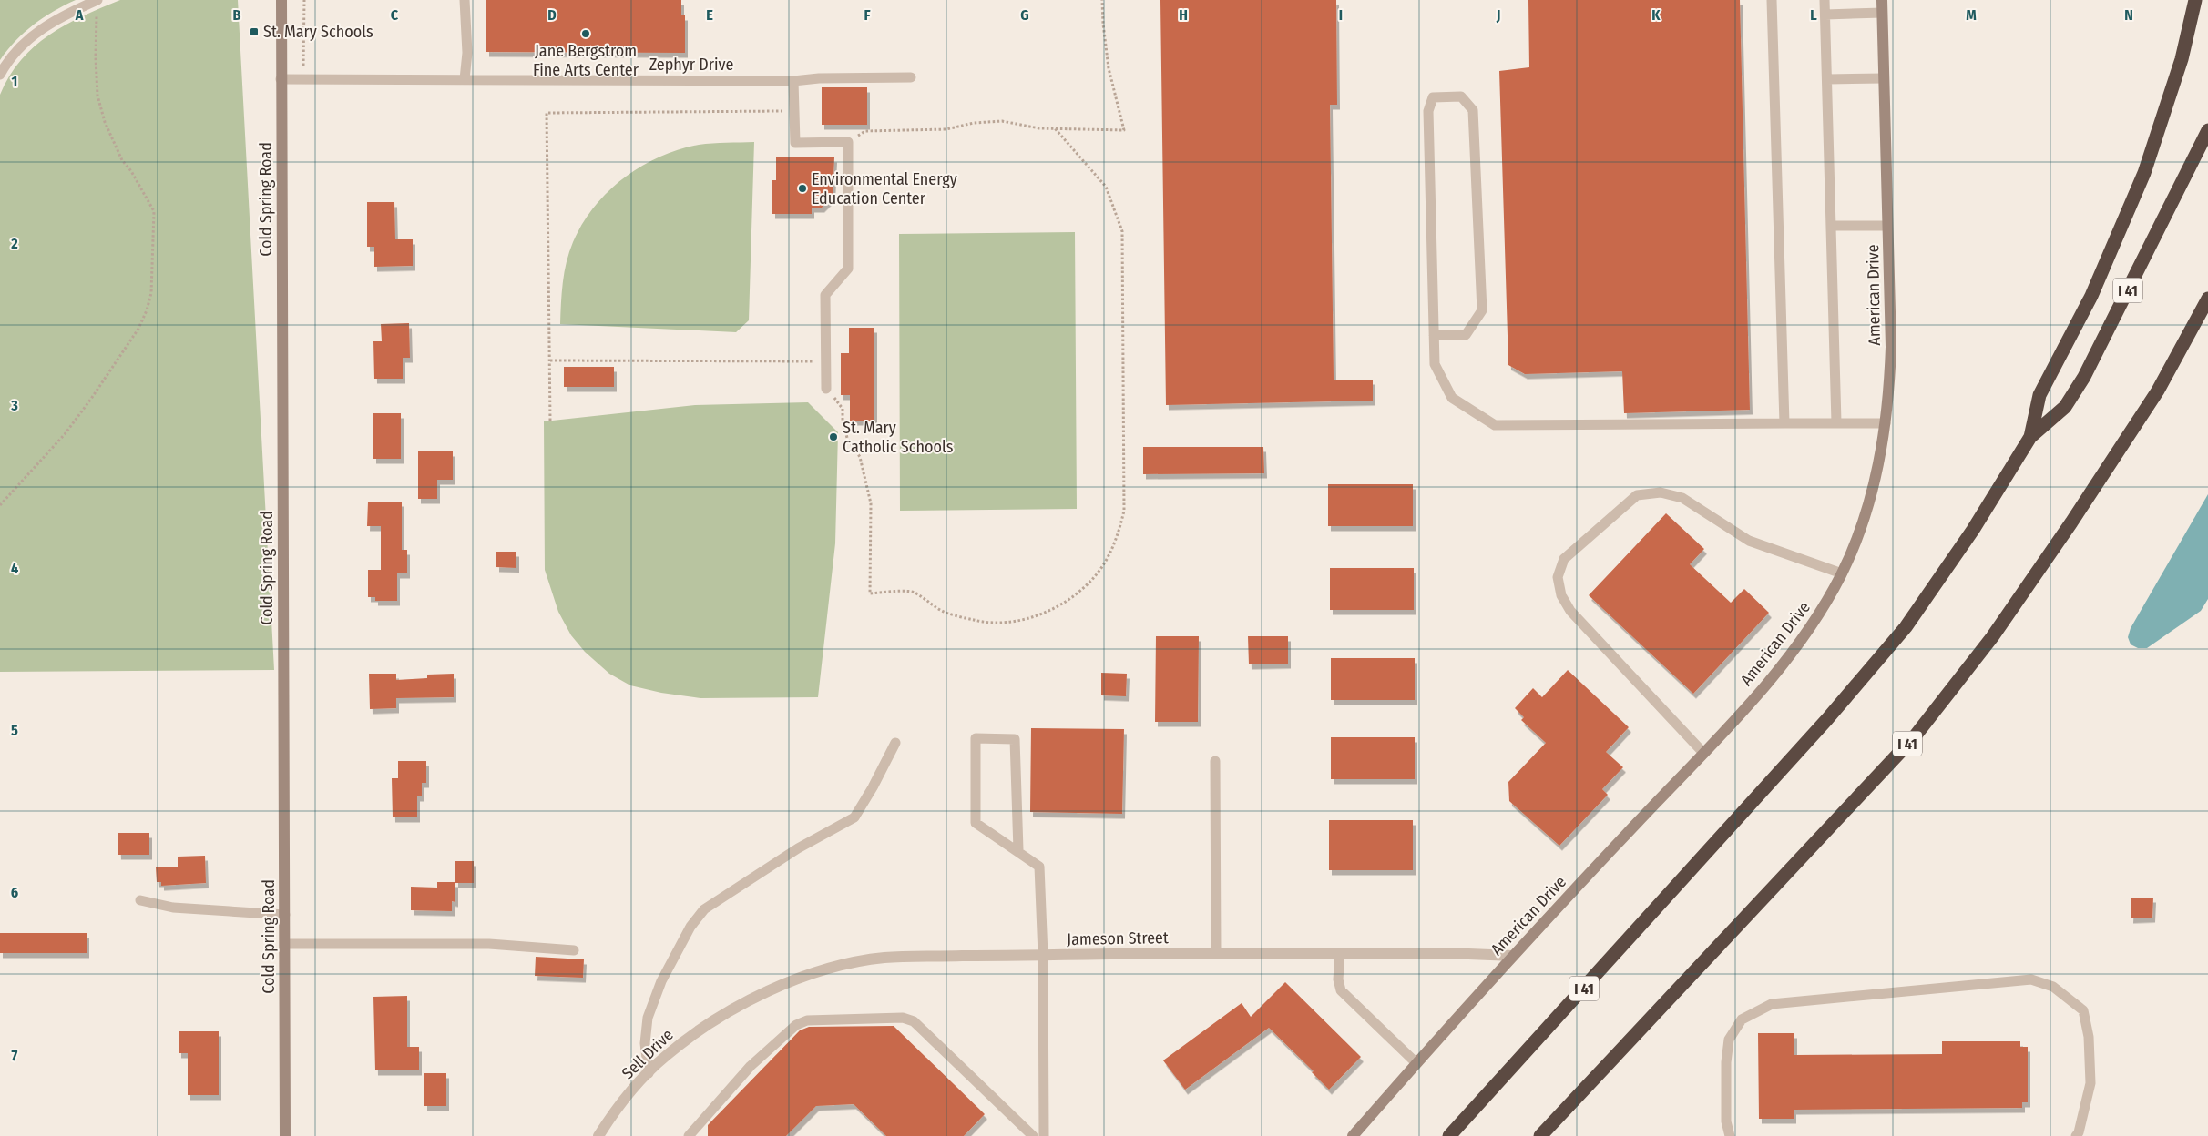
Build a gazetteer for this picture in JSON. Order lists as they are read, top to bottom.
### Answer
{
  "streets": {
    "highway": ["I 41"],
    "street": [
      "Cold Spring Road",
      "American Drive",
      "Jameson Street",
      "Sell Drive"
    ],
    "lane": ["Zephyr Drive"]
  },
  "crossings": [
    ["Zephyr Drive", "Cold Spring Road"],
    ["American Drive", "Jameson Street"],
    ["Jameson Street", "Sell Drive"]
  ],
  "places": {
    "transit": ["St. Mary Schools"],
    "other": ["Jane Bergstrom Fine Arts Center", "Environmental Energy Education Center", "St. Mary Catholic Schools"]
  },
  "grid": {
    "columns": [
      "A",
      "B",
      "C",
      "D",
      "E",
      "F",
      "G",
      "H",
      "I",
      "J",
      "K",
      "L",
      "M",
      "N"
    ],
    "rows": [
      "1",
      "2",
      "3",
      "4",
      "5",
      "6",
      "7"
    ]
  }
}
